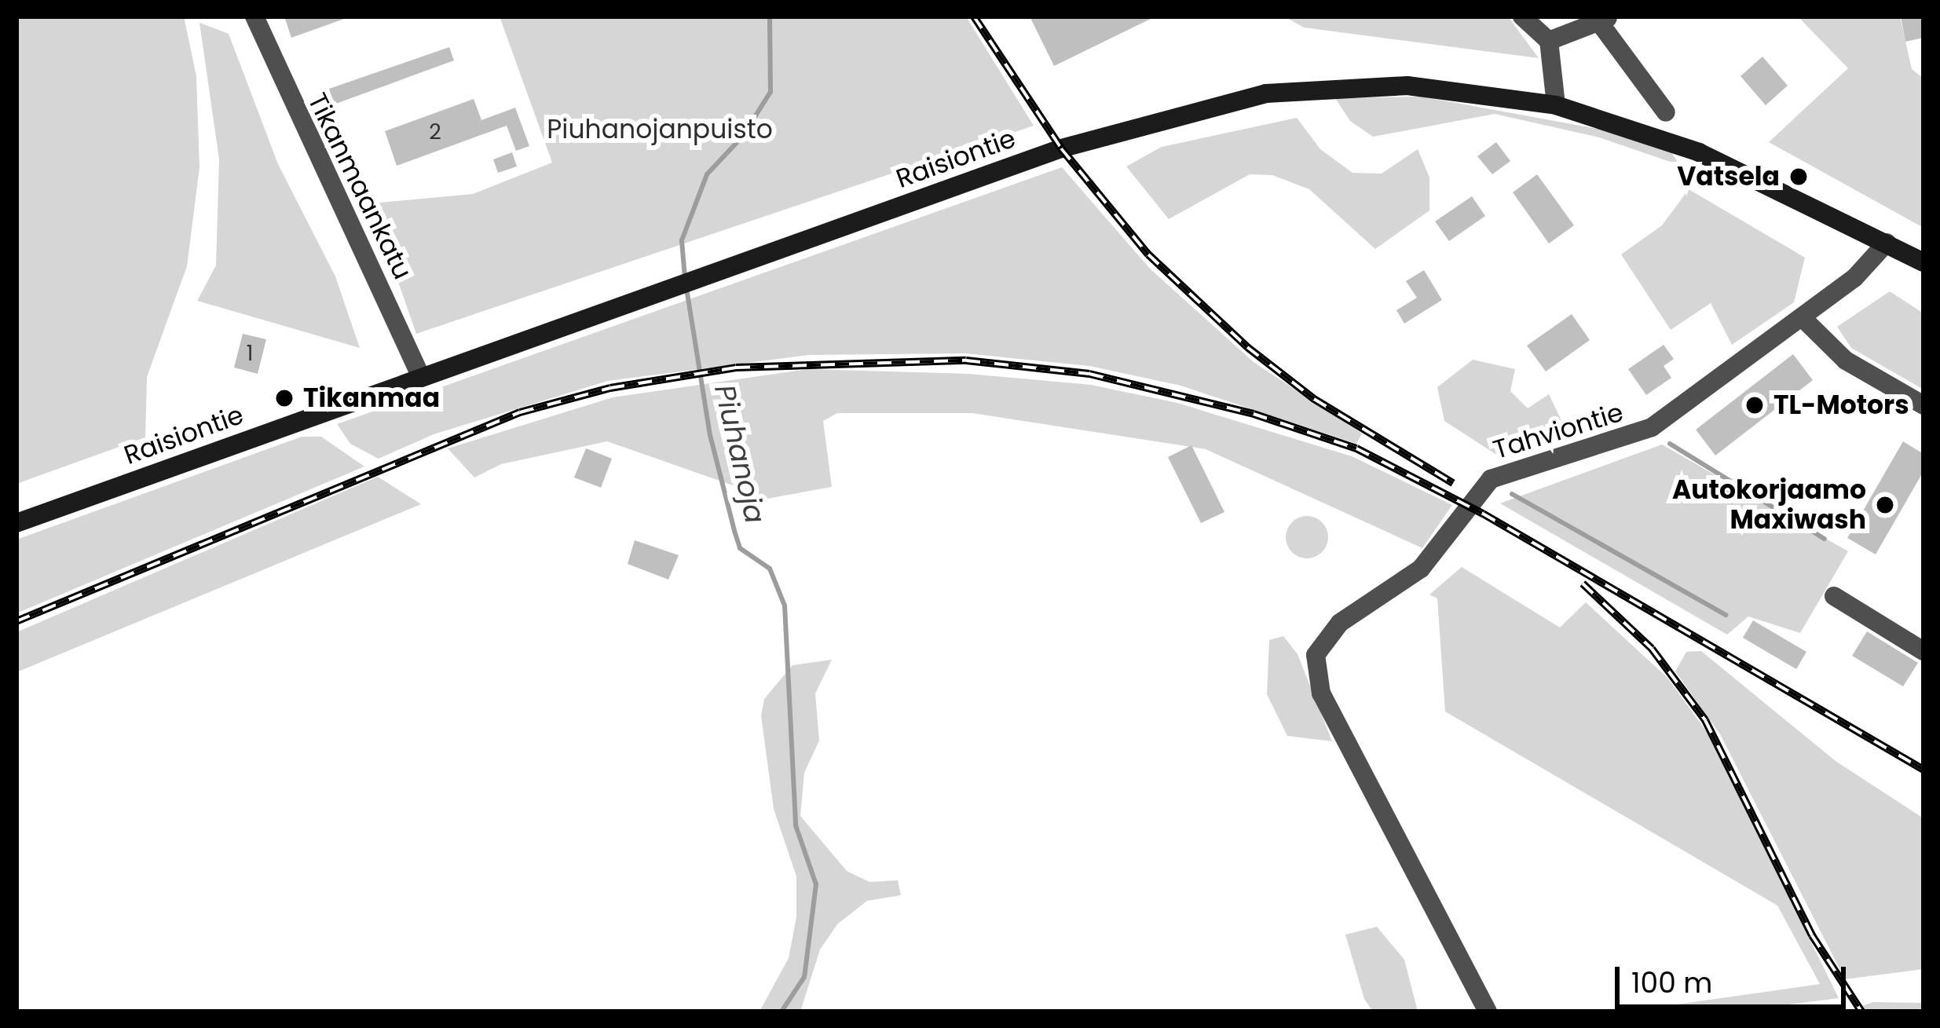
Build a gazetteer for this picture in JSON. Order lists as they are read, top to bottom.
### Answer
{
  "streets": {
    "main road": ["Raisiontie"],
    "street": ["Tikanmaankatu", "Tahviontie"]
  },
  "crossings": [
    ["Raisiontie", "Tikanmaankatu"],
    ["Raisiontie", "Tahviontie"]
  ],
  "water": ["Piuhanoja"],
  "parks": ["Piuhanojanpuisto"],
  "places": [
    "Vatsela",
    "Tikanmaa",
    "TL-Motors",
    "Autokorjaamo Maxiwash"
  ],
  "house_numbers": ["2", "1"],
  "scale_bar": "100 m"
}
